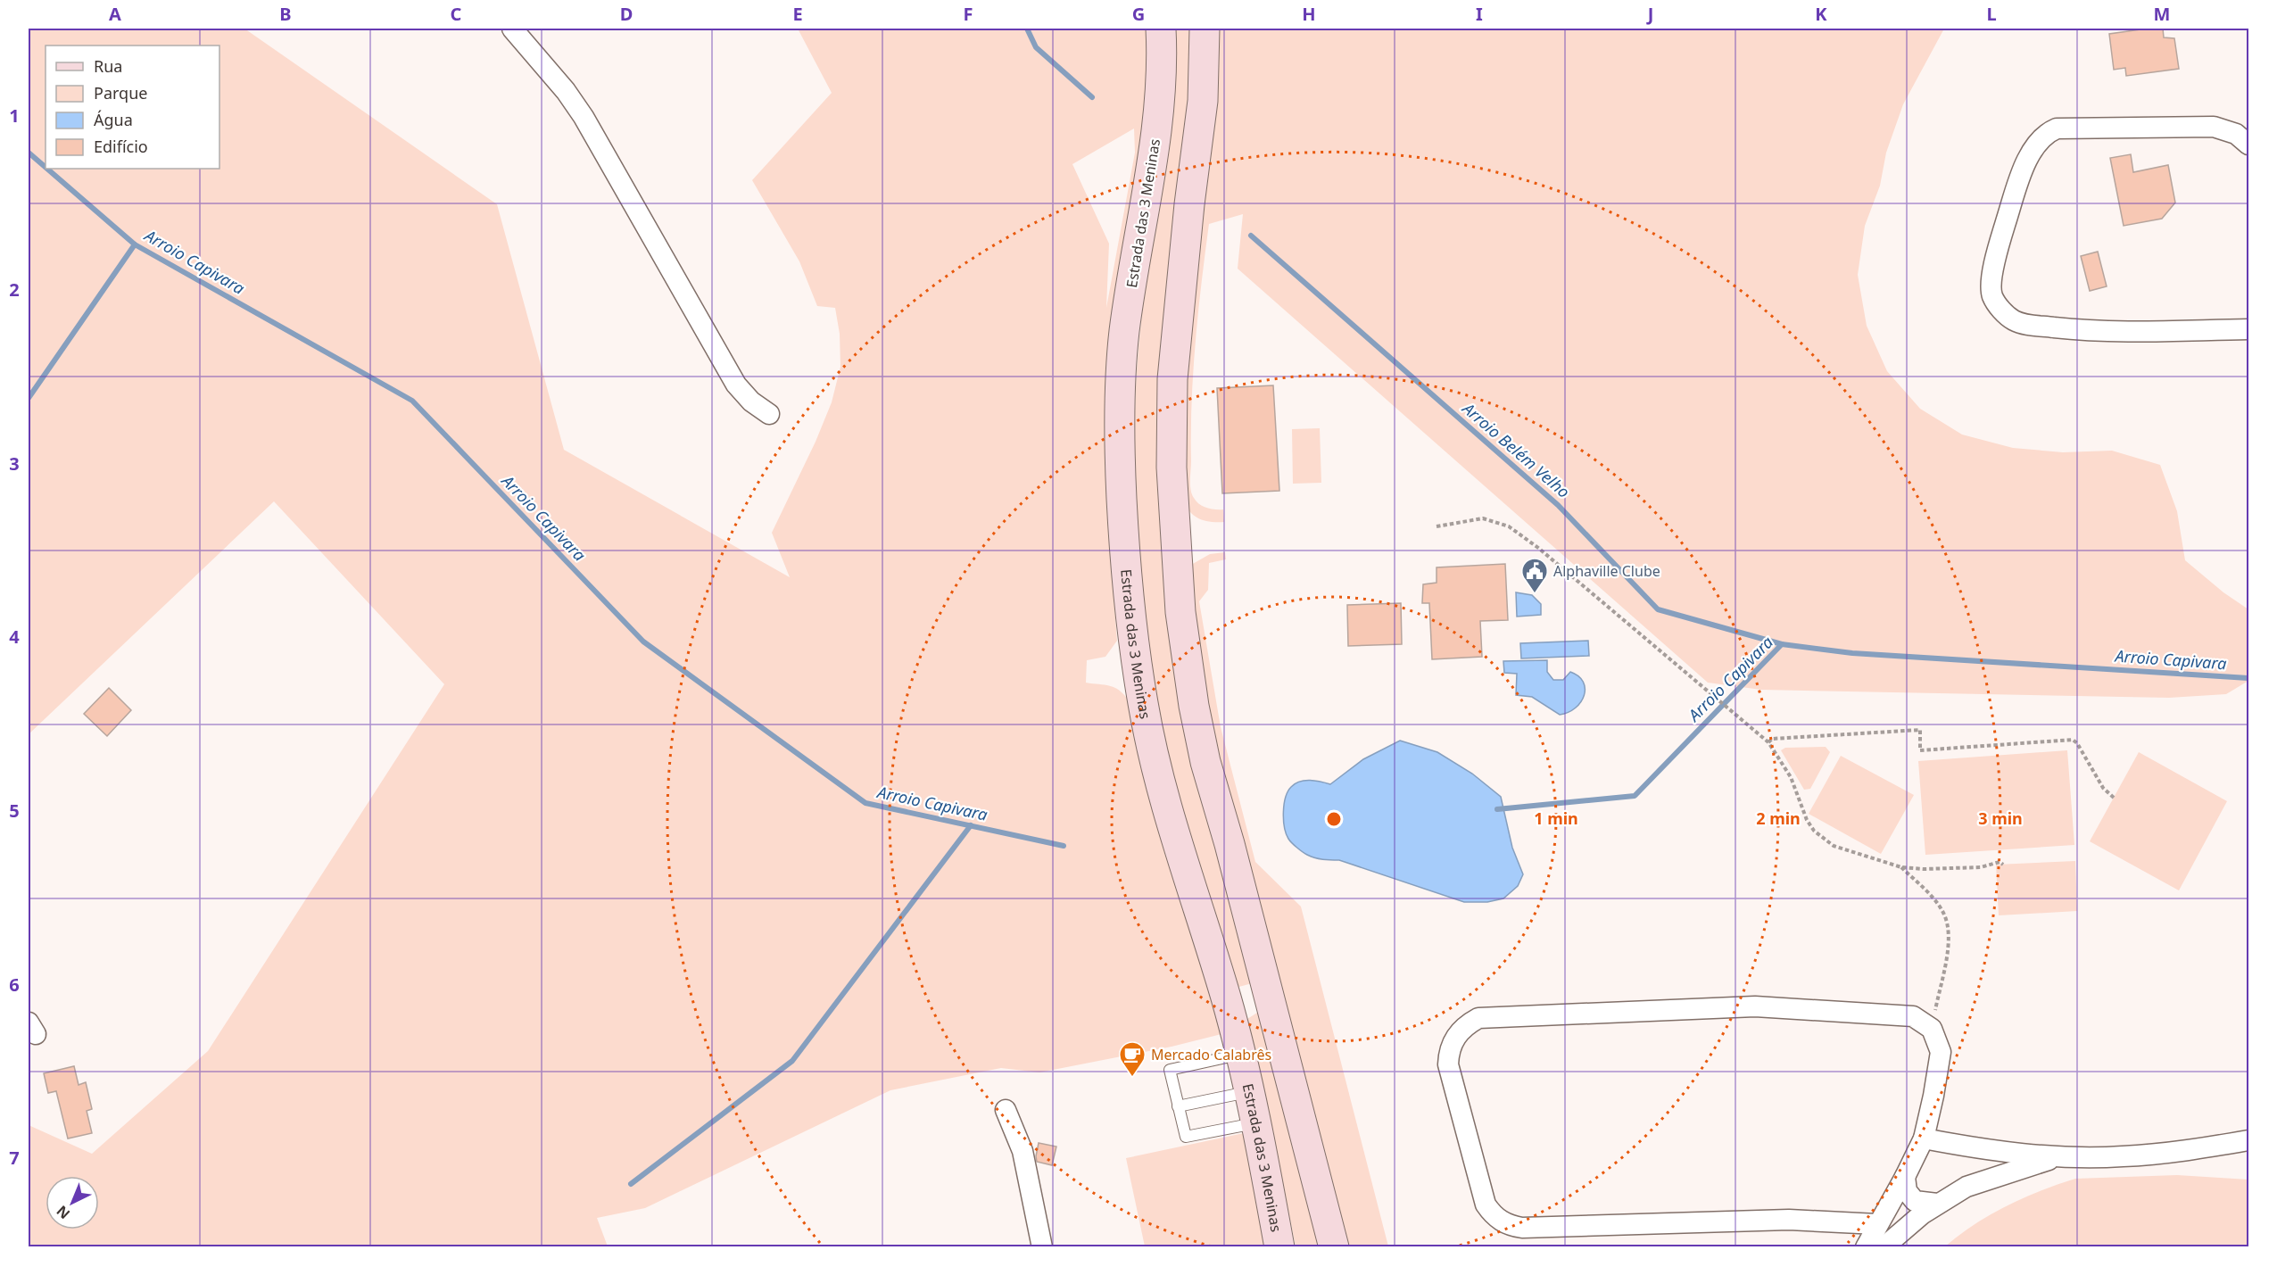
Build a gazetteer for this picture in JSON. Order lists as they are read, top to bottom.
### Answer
{
  "streets": {
    "main road": ["Estrada das 3 Meninas"]
  },
  "water": ["Arroio Capivara", "Arroio Belém Velho"],
  "places": {
    "public building": ["Alphaville Clube"],
    "cafe": ["Mercado Calabrês"]
  },
  "legend": [
    "Rua",
    "Parque",
    "Água",
    "Edifício"
  ],
  "north": "bottom left",
  "grid": {
    "columns": [
      "A",
      "B",
      "C",
      "D",
      "E",
      "F",
      "G",
      "H",
      "I",
      "J",
      "K",
      "L",
      "M"
    ],
    "rows": [
      "1",
      "2",
      "3",
      "4",
      "5",
      "6",
      "7"
    ]
  },
  "rings": ["1 min", "2 min", "3 min"]
}
